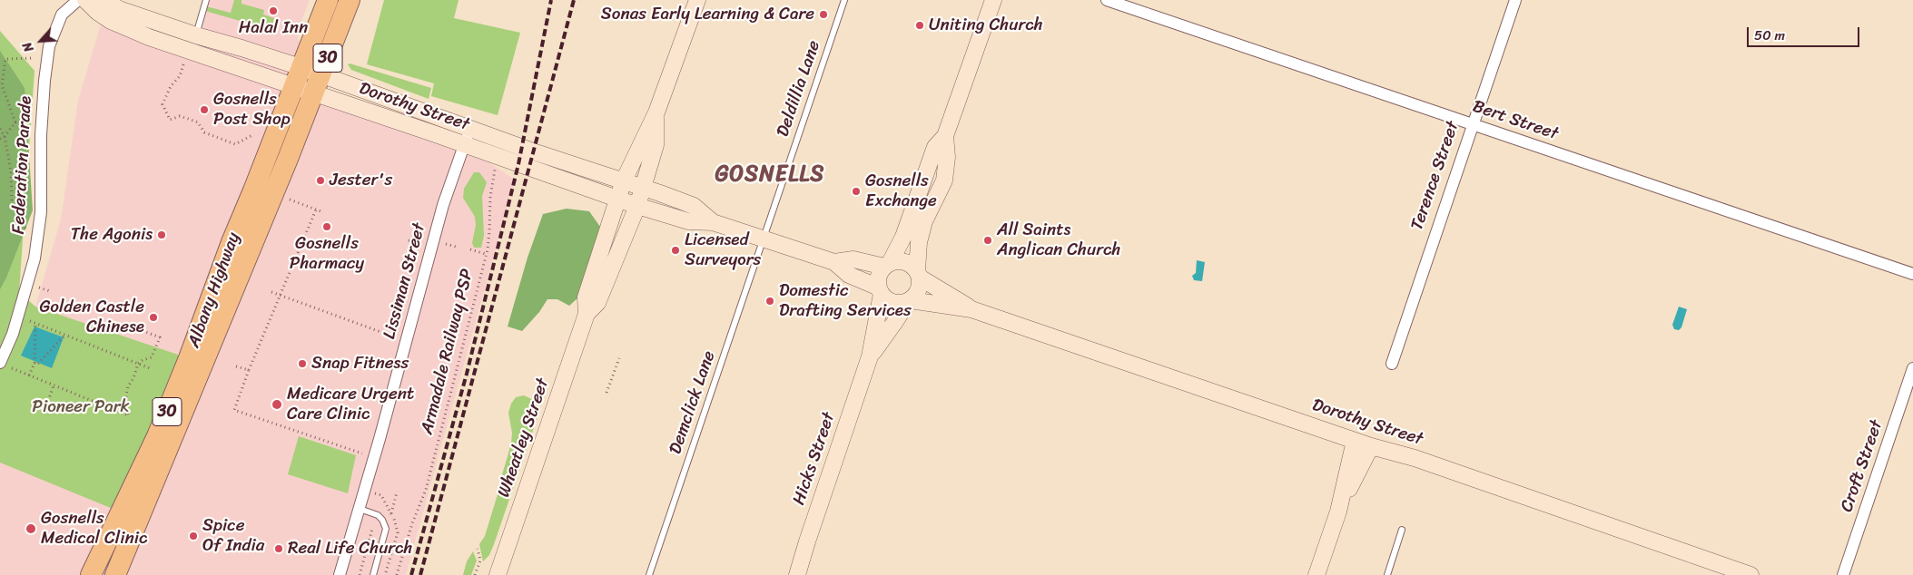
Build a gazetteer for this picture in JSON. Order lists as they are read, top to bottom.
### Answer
{
  "streets": {
    "highway": ["30", "Albany Highway"],
    "main road": ["Dorothy Street", "Wheatley Street", "Hicks Street"],
    "street": [
      "Bert Street",
      "Federation Parade",
      "Terence Street",
      "Lissiman Street",
      "Croft Street"
    ],
    "lane": ["Deldillia Lane", "Demclick Lane"],
    "path": ["Armadale Railway PSP"]
  },
  "crossings": [
    ["Deldillia Lane", "Dorothy Street"],
    ["Deldillia Lane", "Demclick Lane"],
    ["Dorothy Street", "Lissiman Street"],
    ["Dorothy Street", "Albany Highway"],
    ["Dorothy Street", "Armadale Railway PSP"],
    ["Dorothy Street", "Demclick Lane"],
    ["Dorothy Street", "Wheatley Street"],
    ["Dorothy Street", "Hicks Street"],
    ["Bert Street", "Terence Street"]
  ],
  "districts": ["GOSNELLS"],
  "parks": ["Pioneer Park"],
  "places": [
    "Halal Inn",
    "Sonas Early Learning & Care",
    "Uniting Church",
    "Gosnells Post Shop",
    "Jester's",
    "Gosnells Exchange",
    "Gosnells Pharmacy",
    "The Agonis",
    "All Saints Anglican Church",
    "Licensed Surveyors",
    "Domestic Drafting Services",
    "Golden Castle Chinese",
    "Snap Fitness",
    "Medicare Urgent Care Clinic",
    "Gosnells Medical Clinic",
    "Spice Of India",
    "Real Life Church"
  ],
  "scale_bar": "50 m",
  "north": "bottom left"
}
